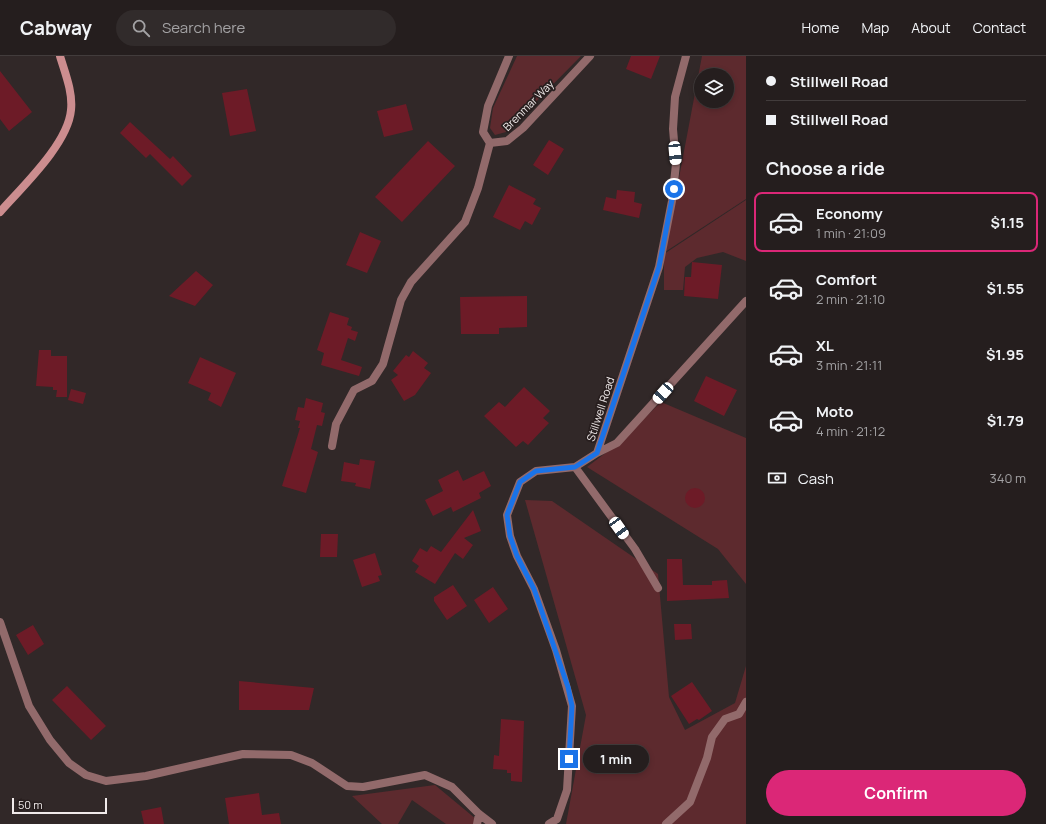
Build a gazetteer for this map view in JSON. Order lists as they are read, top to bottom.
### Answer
{
  "streets": {
    "street": ["Brenmar Way", "Stillwell Road"]
  },
  "scale_bar": "50 m",
  "page": {
    "header": "Cabway",
    "search": "Search here",
    "nav": [
      "Home",
      "Map",
      "About",
      "Contact"
    ],
    "banner": ["Stillwell Road", "Stillwell Road"],
    "heading": "Choose a ride",
    "list": [
      {
        "name": "Economy",
        "note": "1 min · 21:09",
        "value": "$1.15"
      },
      {
        "name": "Comfort",
        "note": "2 min · 21:10",
        "value": "$1.55"
      },
      {
        "name": "XL",
        "note": "3 min · 21:11",
        "value": "$1.95"
      },
      {
        "name": "Moto",
        "note": "4 min · 21:12",
        "value": "$1.79"
      }
    ],
    "pay": ["Cash", "340 m"],
    "bubble": "1 min",
    "buttons": "Confirm",
    "scale": "50 m"
  }
}
